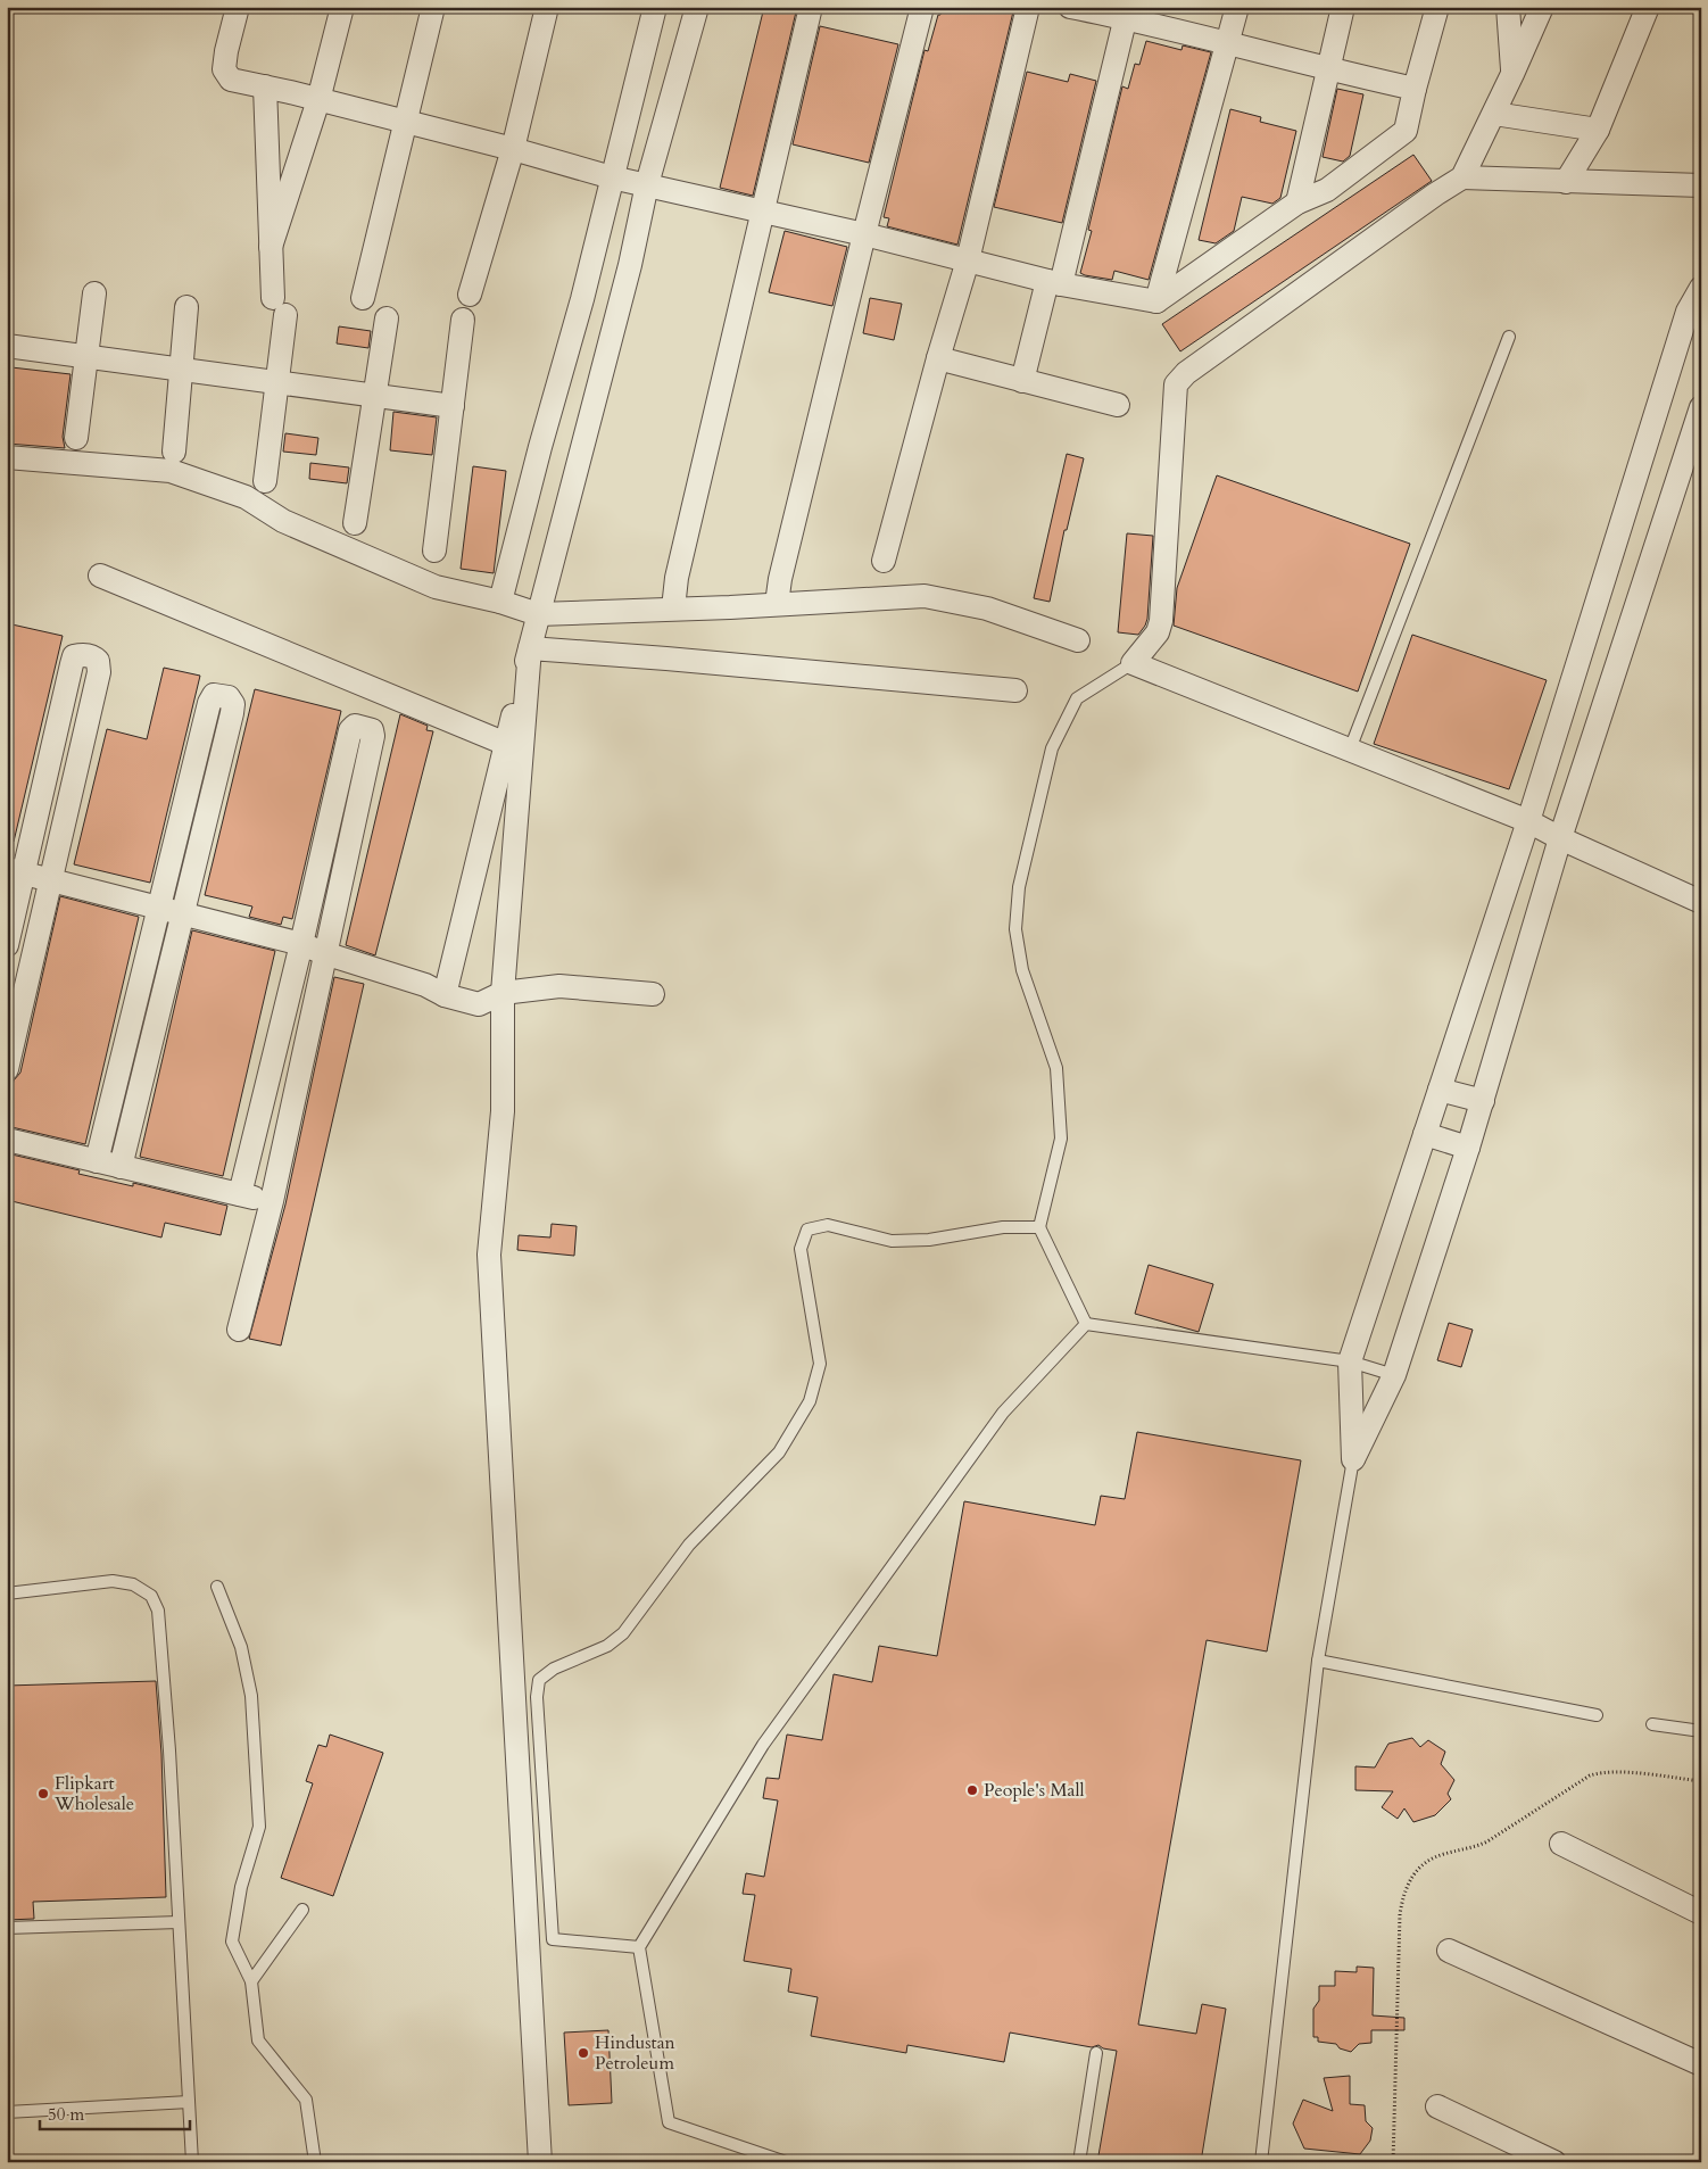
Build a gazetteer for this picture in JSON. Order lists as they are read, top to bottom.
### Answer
{
  "places": ["People's Mall", "Flipkart Wholesale", "Hindustan Petroleum"],
  "scale_bar": "50 m"
}
